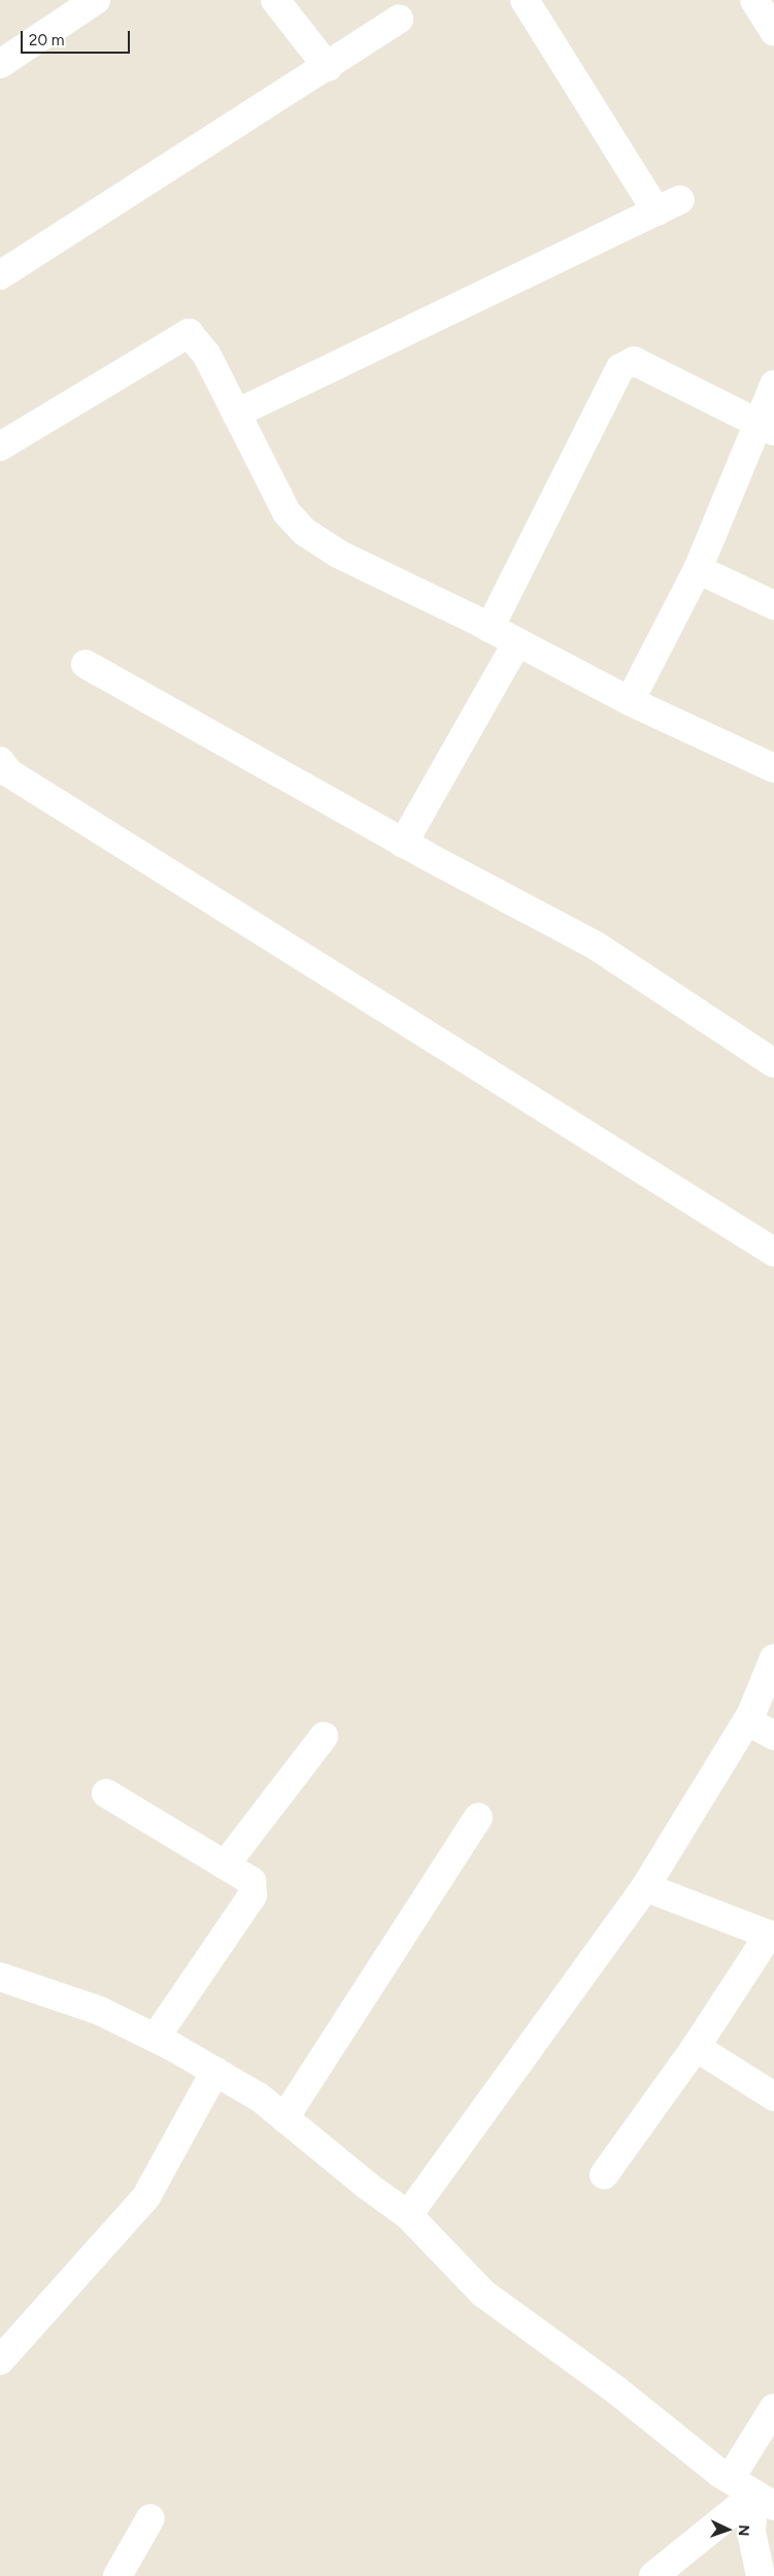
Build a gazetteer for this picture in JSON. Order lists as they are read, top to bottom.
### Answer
{
  "scale_bar": "20 m",
  "north": "right"
}
